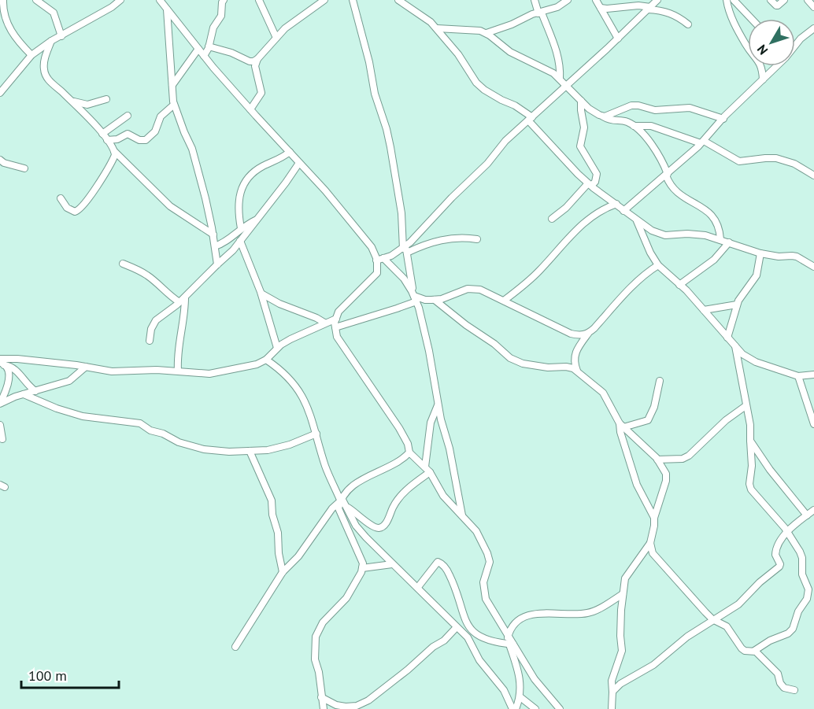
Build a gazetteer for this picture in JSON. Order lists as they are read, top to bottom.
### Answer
{
  "scale_bar": "100 m",
  "north": "bottom left"
}
